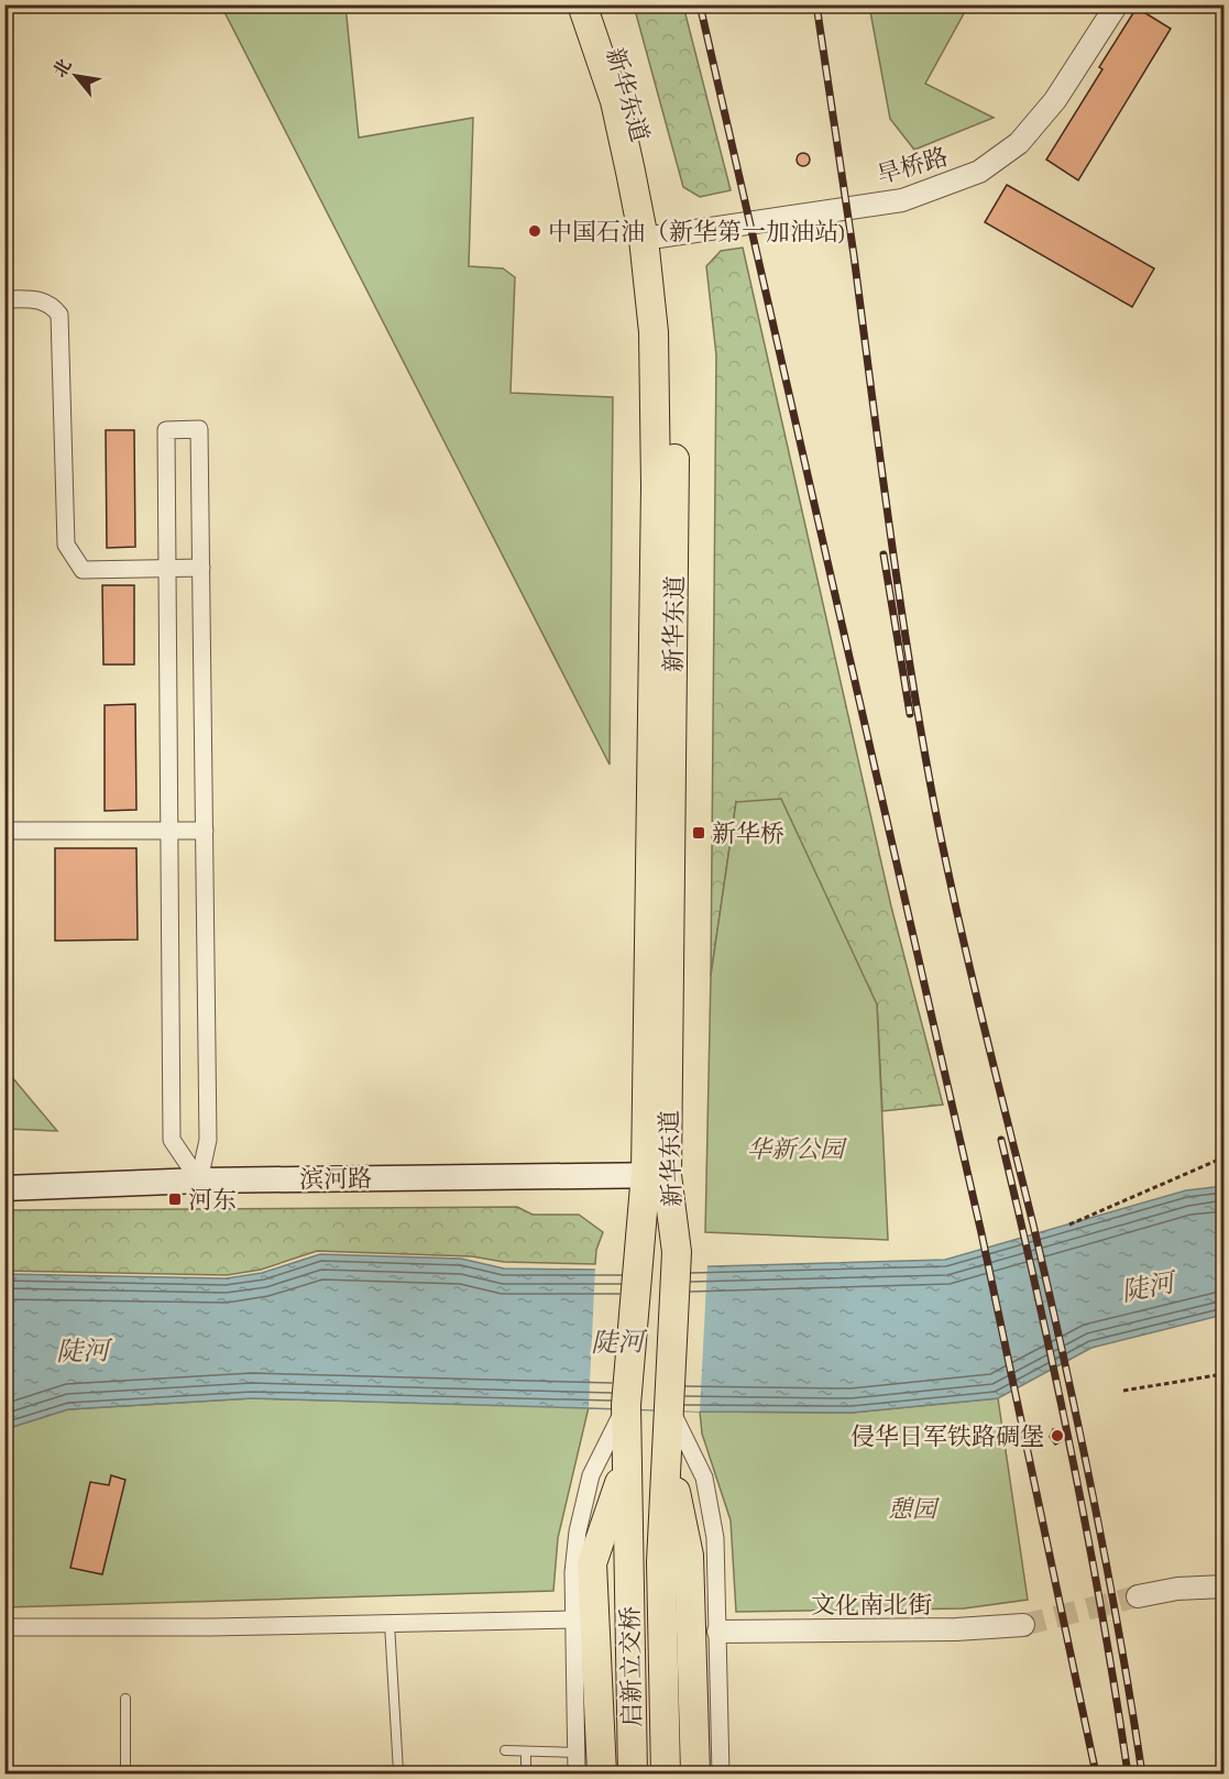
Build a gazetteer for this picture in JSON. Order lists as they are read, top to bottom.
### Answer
{
  "streets": {
    "main road": ["新华东道", "滨河路", "启新立交桥"],
    "street": ["旱桥路", "文化南北街"]
  },
  "crossings": [
    ["新华东道", "旱桥路"],
    ["新华东道", "滨河路"]
  ],
  "water": ["陡河"],
  "parks": ["华新公园", "憩园"],
  "places": {
    "other": ["中国石油（新华第一加油站)", "侵华日军铁路碉堡"],
    "transit": ["新华桥", "河东"]
  },
  "north": "top left"
}
